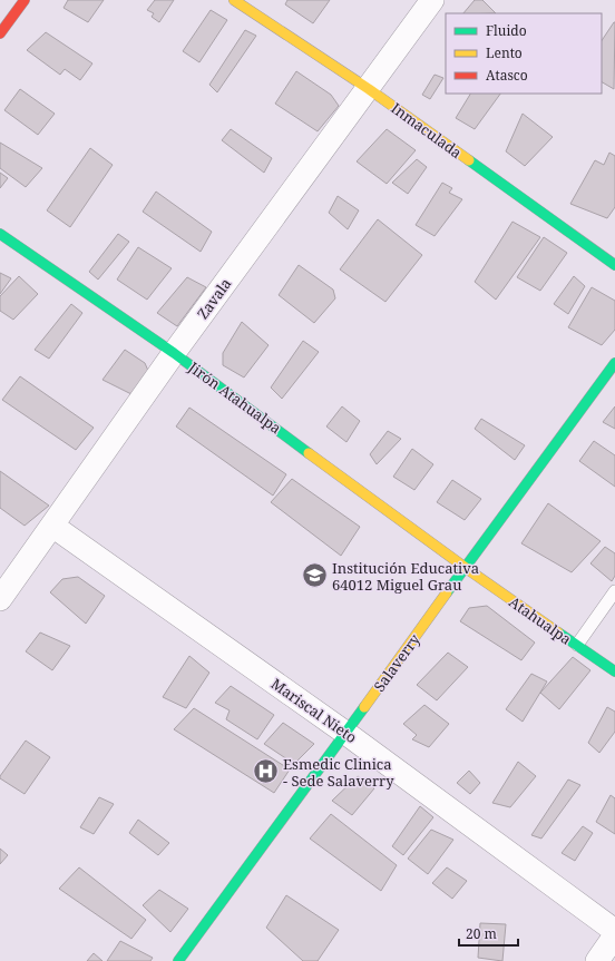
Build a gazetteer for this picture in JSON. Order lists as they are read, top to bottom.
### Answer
{
  "streets": {
    "street": [
      "Inmaculada",
      "Zavala",
      "Jirón Atahualpa",
      "Atahualpa",
      "Salaverry",
      "Mariscal Nieto"
    ]
  },
  "crossings": [
    ["Inmaculada", "Zavala"],
    ["Zavala", "Jirón Atahualpa"],
    ["Zavala", "Mariscal Nieto"],
    ["Jirón Atahualpa", "Atahualpa"],
    ["Jirón Atahualpa", "Salaverry"],
    ["Atahualpa", "Salaverry"],
    ["Salaverry", "Mariscal Nieto"]
  ],
  "places": {
    "school or university": ["Institución Educativa 64012 Miguel Grau"],
    "hospital": ["Esmedic Clinica - Sede Salaverry"]
  },
  "legend": ["Fluido", "Lento", "Atasco"],
  "scale_bar": "20 m"
}
